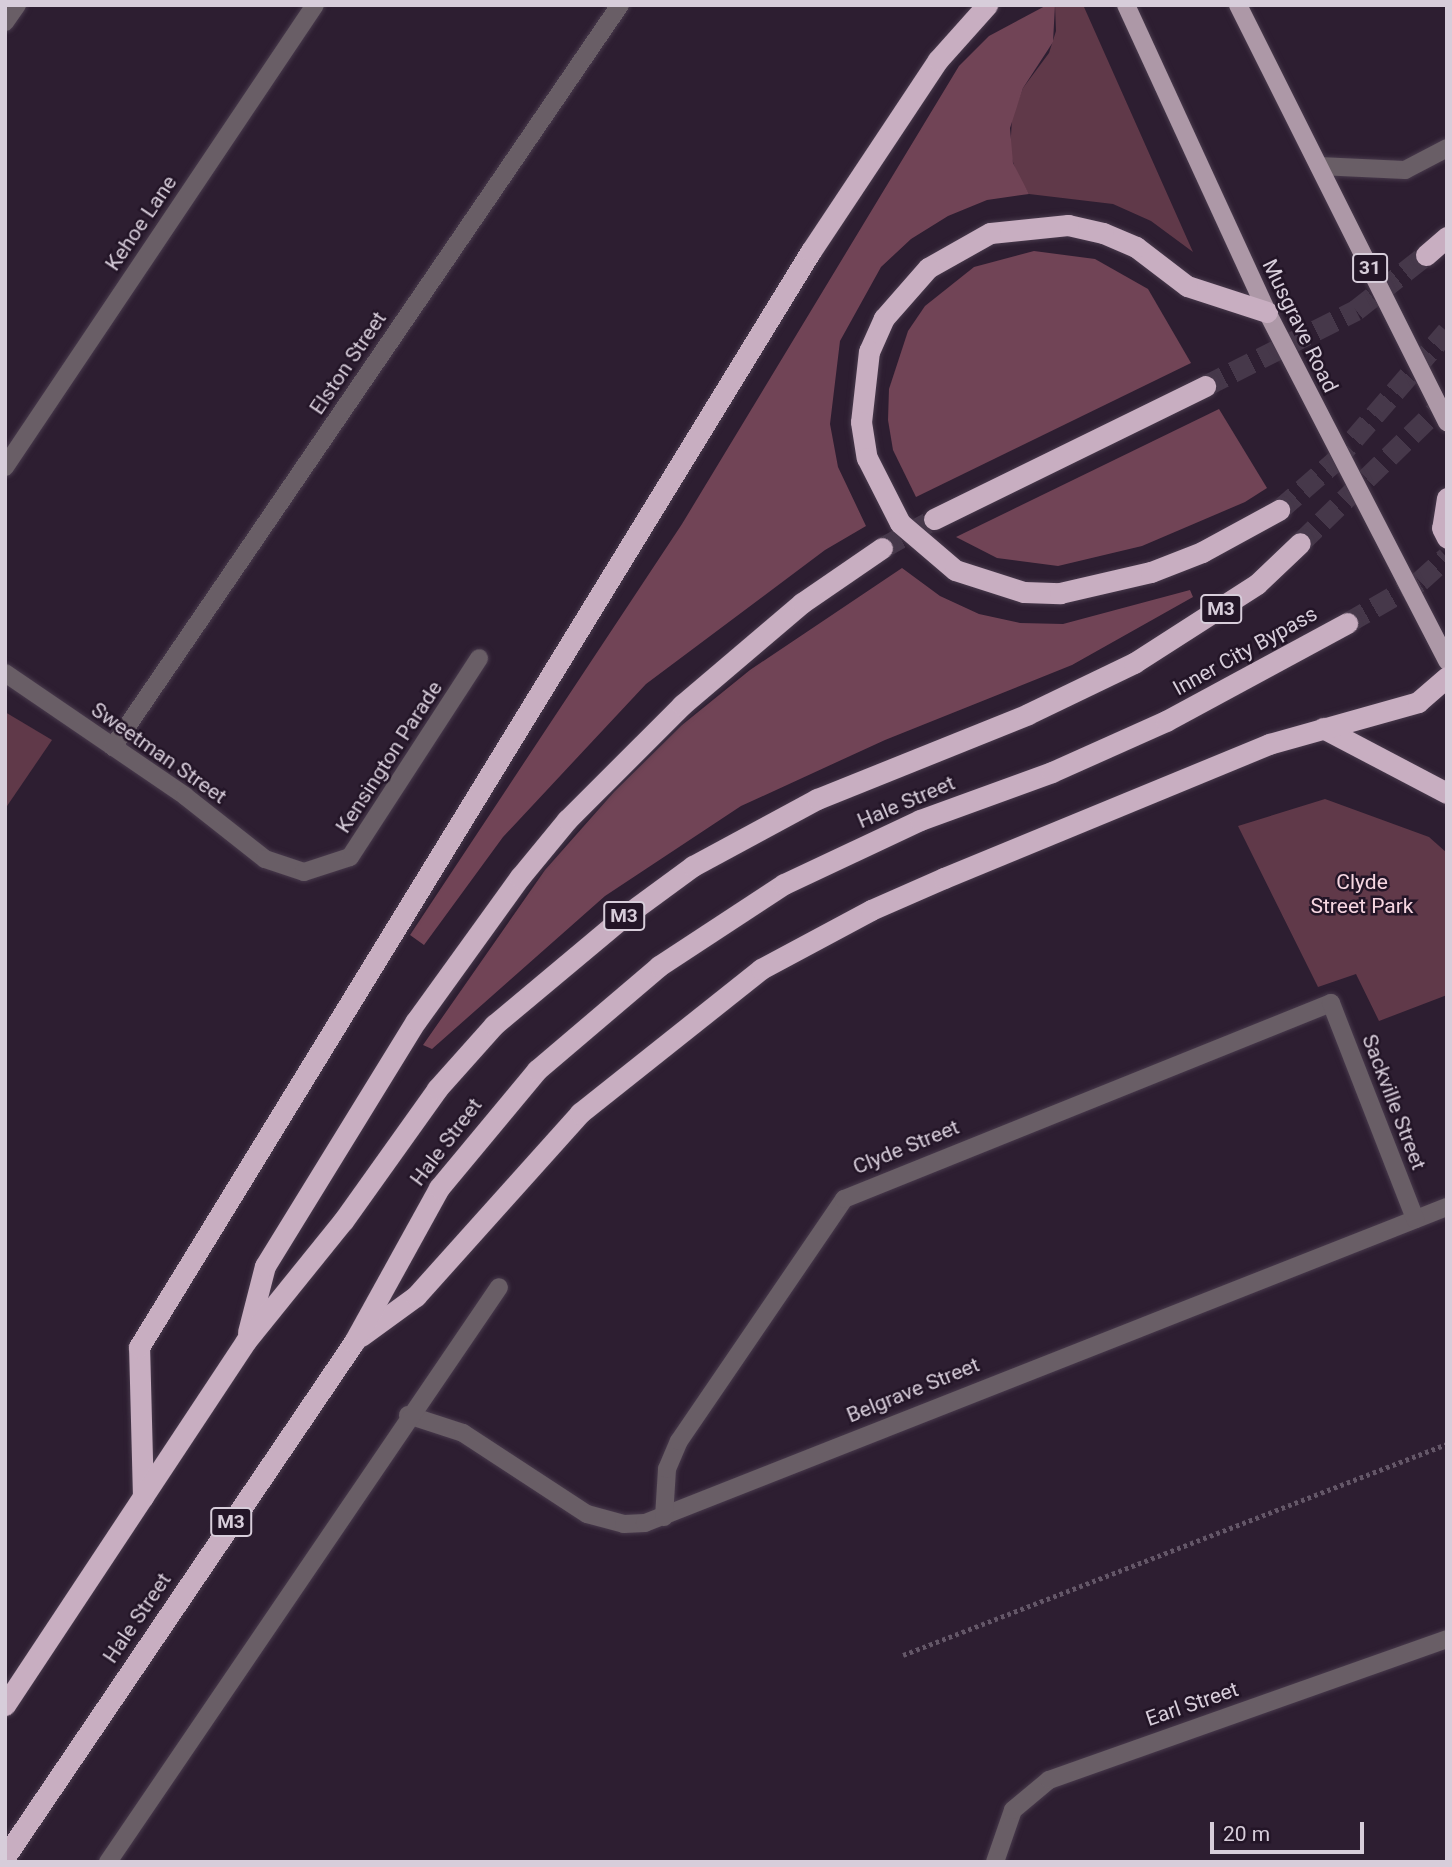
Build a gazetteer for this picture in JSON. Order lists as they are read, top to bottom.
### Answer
{
  "streets": {
    "highway": ["M3", "Inner City Bypass", "Hale Street"],
    "main road": ["31", "Musgrave Road"],
    "street": [
      "Kehoe Lane",
      "Elston Street",
      "Sweetman Street",
      "Kensington Parade",
      "Sackville Street",
      "Clyde Street",
      "Belgrave Street",
      "Earl Street"
    ]
  },
  "crossings": [
    ["Elston Street", "Sweetman Street"],
    ["Inner City Bypass", "Hale Street"],
    ["Sweetman Street", "Kensington Parade"],
    ["Sackville Street", "Clyde Street"],
    ["Sackville Street", "Belgrave Street"],
    ["Clyde Street", "Belgrave Street"]
  ],
  "parks": ["Clyde Street Park"],
  "scale_bar": "20 m"
}
